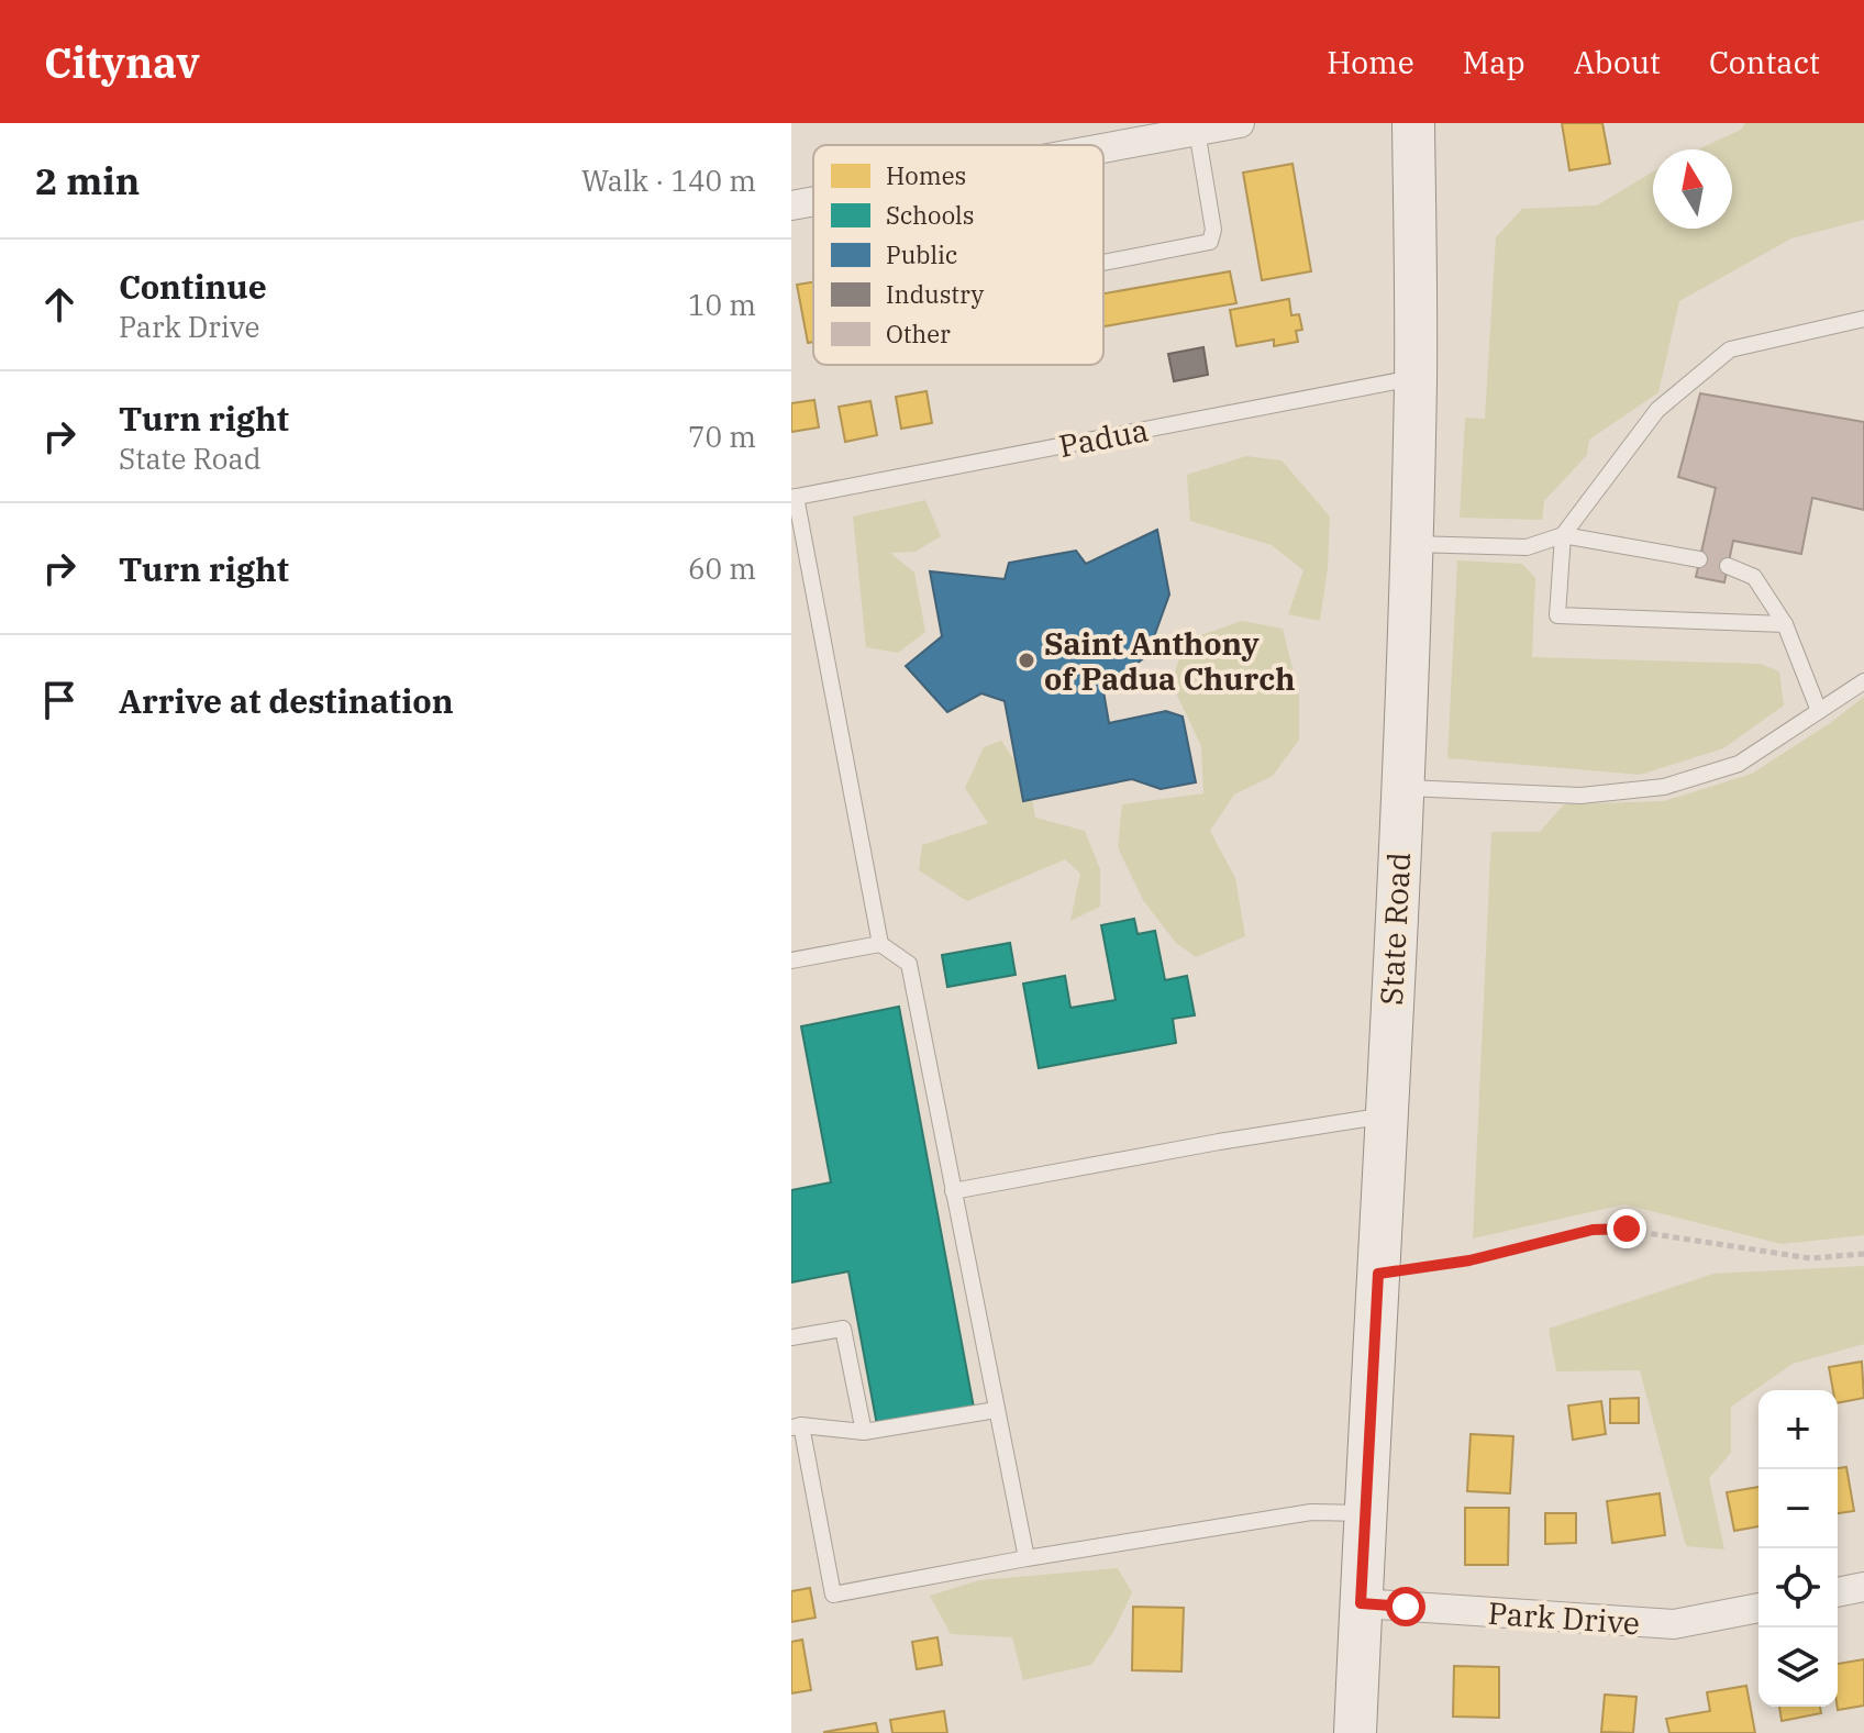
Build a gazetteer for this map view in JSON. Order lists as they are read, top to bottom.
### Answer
{
  "streets": {
    "main road": ["State Road"],
    "street": ["Park Drive"],
    "lane": ["Padua"]
  },
  "crossings": [
    ["Padua", "State Road"],
    ["State Road", "Park Drive"]
  ],
  "places": ["Saint Anthony of Padua Church"],
  "legend": [
    "Homes",
    "Schools",
    "Public",
    "Industry",
    "Other"
  ],
  "north": "top",
  "page": {
    "header": "Citynav",
    "nav": [
      "Home",
      "Map",
      "About",
      "Contact"
    ],
    "heading": ["2 min", "Walk · 140 m"],
    "list": [
      ["Continue", "Park Drive", "10 m"],
      ["Turn right", "State Road", "70 m"],
      ["Turn right", "60 m"],
      "Arrive at destination"
    ],
    "map_buttons": ["+", "−"]
  }
}
